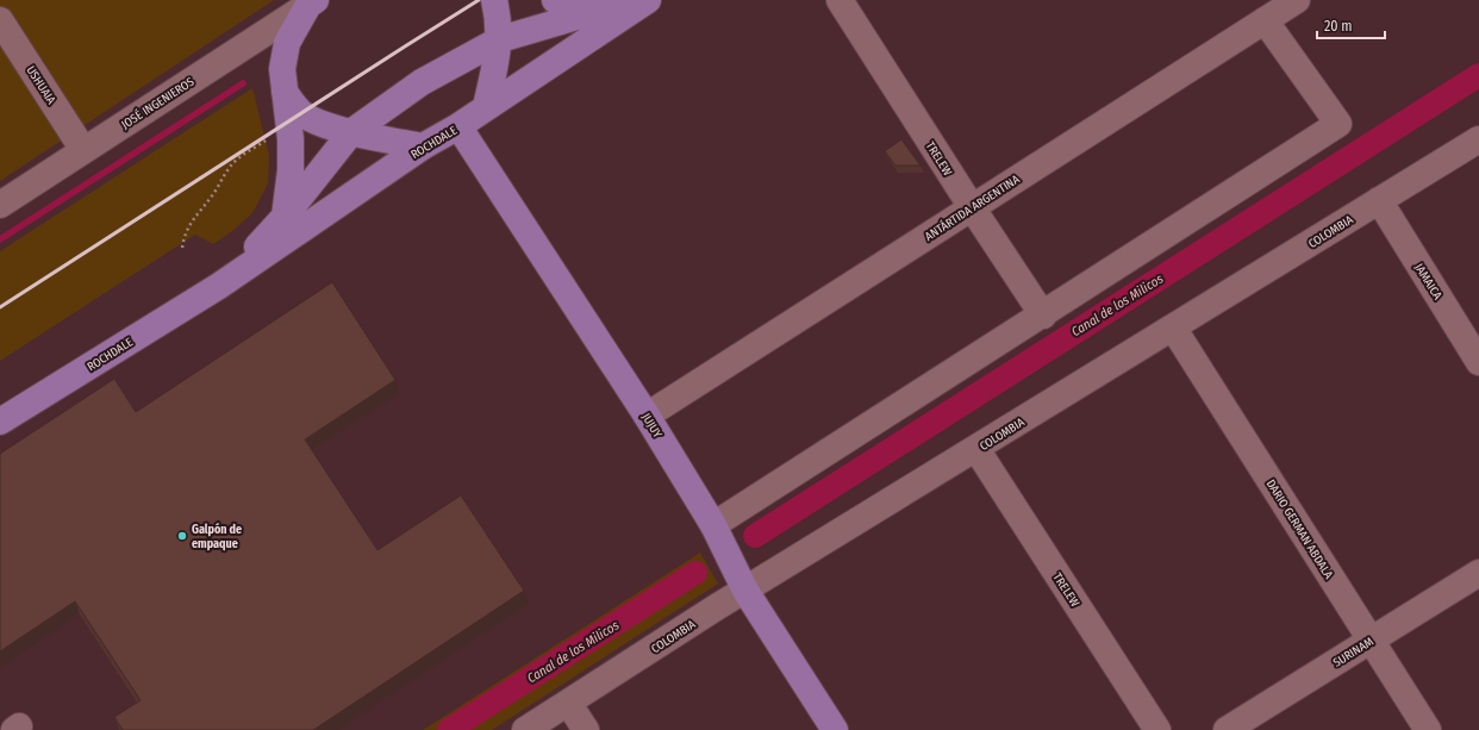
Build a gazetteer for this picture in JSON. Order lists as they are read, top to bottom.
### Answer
{
  "streets": {
    "main road": ["ROCHDALE", "JUJUY"],
    "street": [
      "USHUAIA",
      "JOSÉ INGENIEROS",
      "TRELEW",
      "ANTÁRTIDA ARGENTINA",
      "COLOMBIA",
      "JAMAICA",
      "DARIO GERMAN ABDALA",
      "SURINAM"
    ]
  },
  "crossings": [
    ["USHUAIA", "JOSÉ INGENIEROS"],
    ["ROCHDALE", "JUJUY"],
    ["TRELEW", "ANTÁRTIDA ARGENTINA"],
    ["TRELEW", "COLOMBIA"],
    ["ANTÁRTIDA ARGENTINA", "JUJUY"],
    ["COLOMBIA", "JAMAICA"],
    ["COLOMBIA", "JUJUY"],
    ["COLOMBIA", "DARIO GERMAN ABDALA"],
    ["DARIO GERMAN ABDALA", "SURINAM"]
  ],
  "water": ["Canal de los Milicos"],
  "places": ["Galpón de empaque"],
  "scale_bar": "20 m"
}
